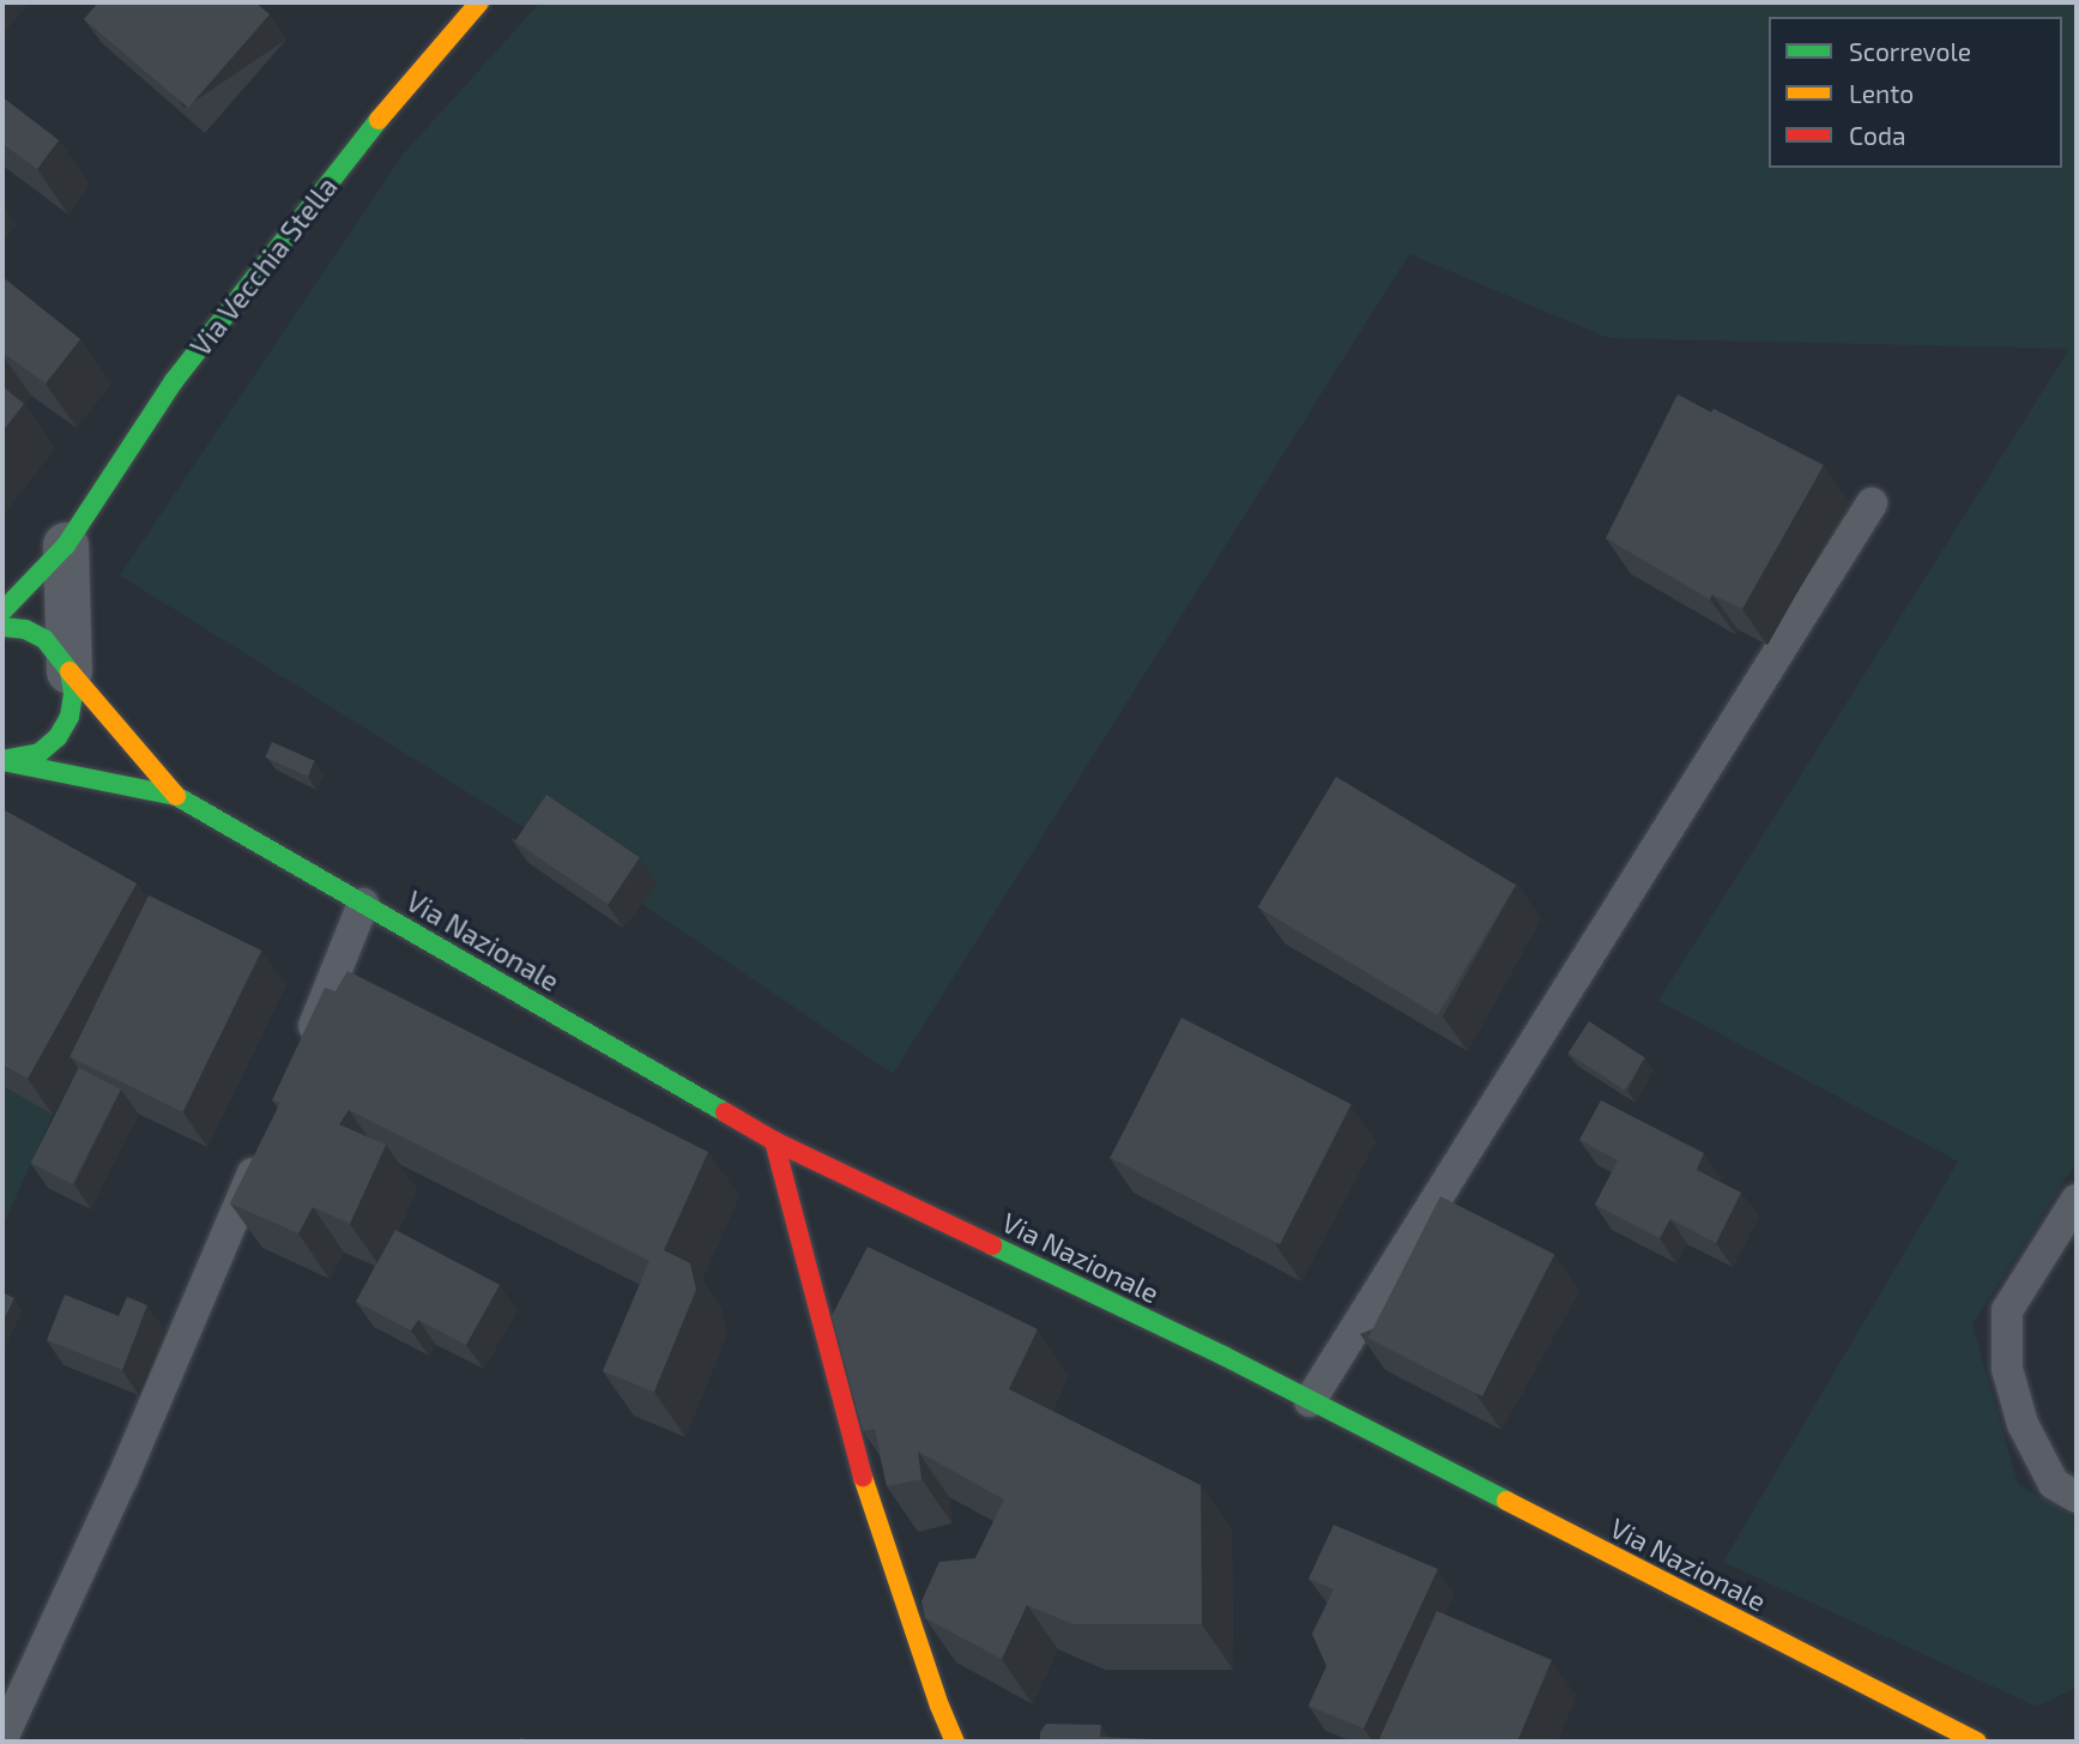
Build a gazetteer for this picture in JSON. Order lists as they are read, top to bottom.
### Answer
{
  "streets": {
    "main road": ["Via Vecchia Stella", "Via Nazionale"]
  },
  "legend": ["Scorrevole", "Lento", "Coda"]
}
